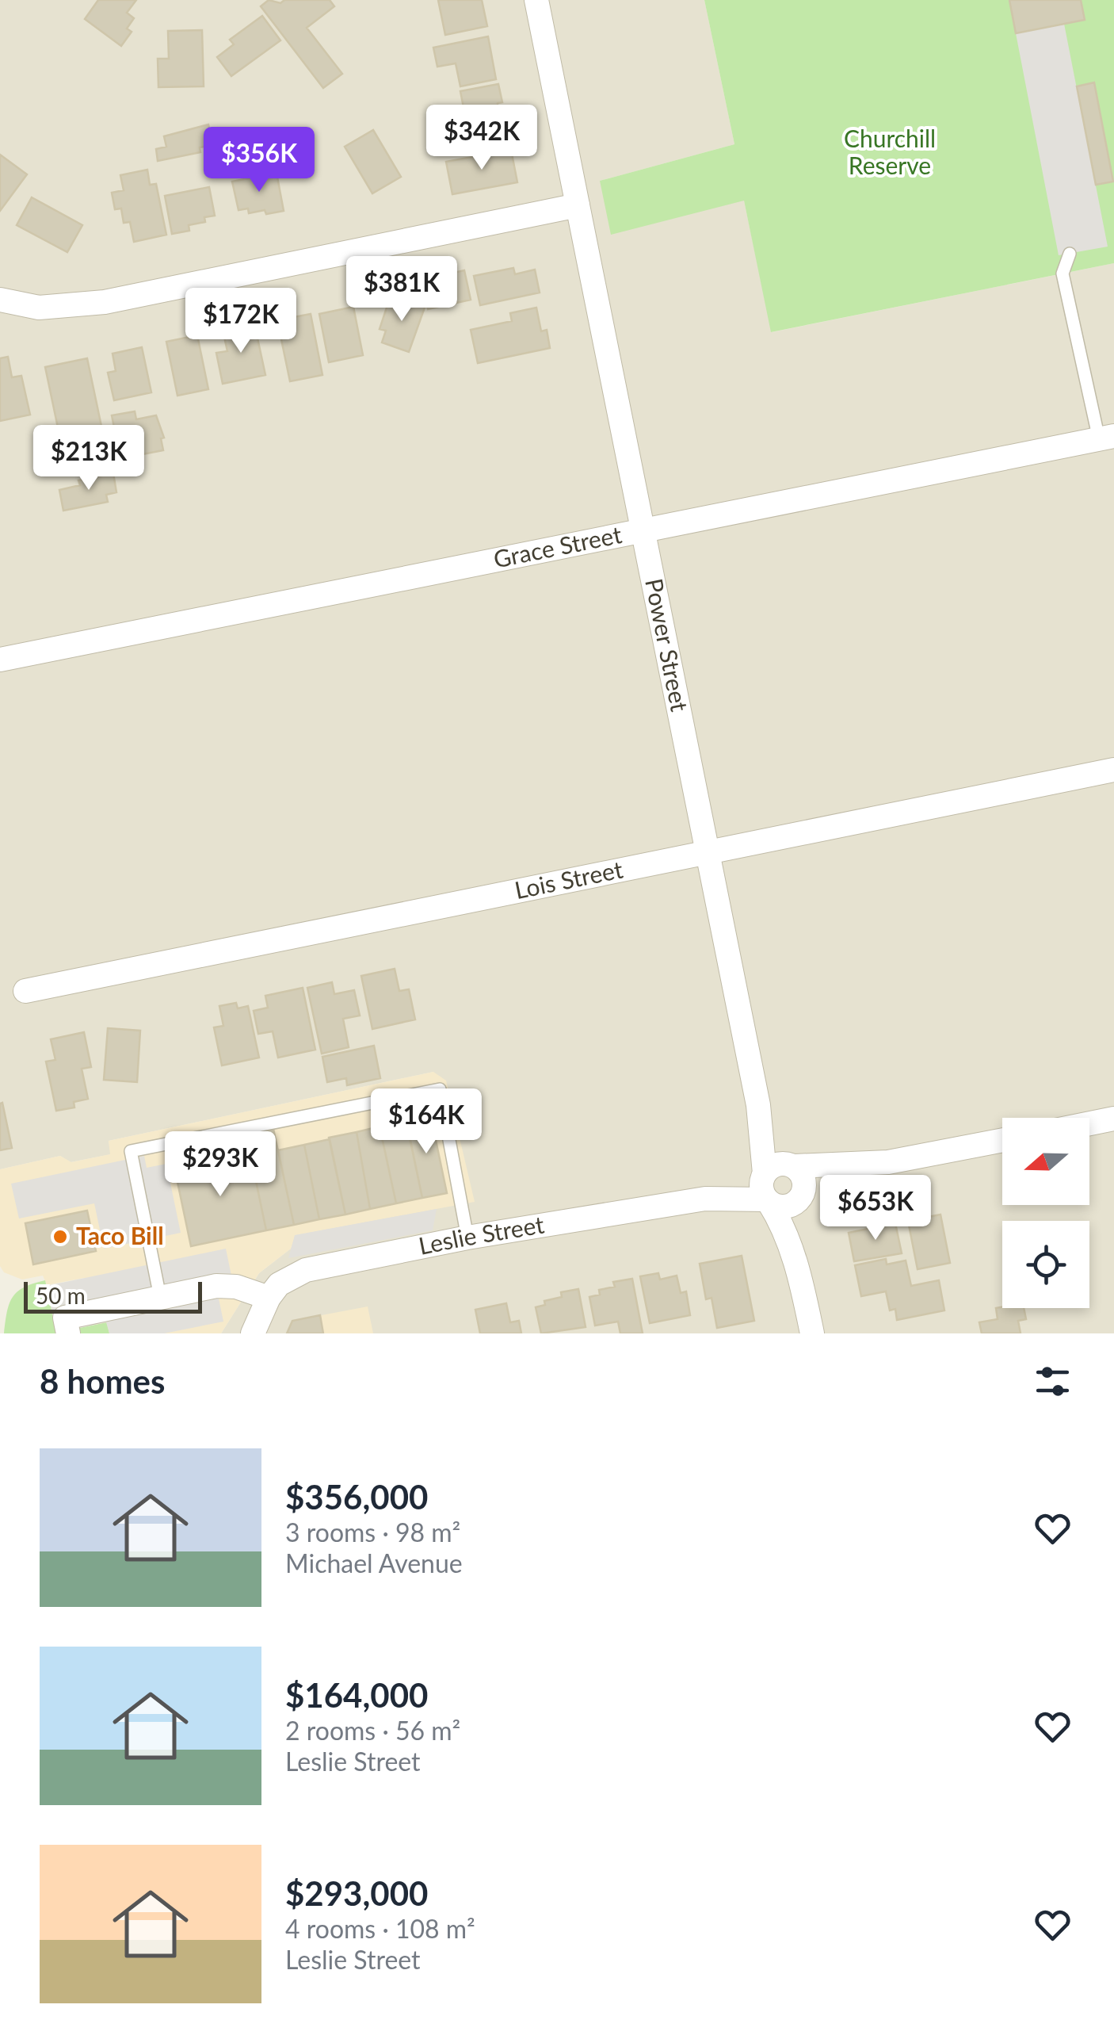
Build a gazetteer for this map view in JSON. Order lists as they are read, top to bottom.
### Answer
{
  "streets": {
    "street": [
      "Grace Street",
      "Power Street",
      "Lois Street",
      "Leslie Street"
    ]
  },
  "crossings": [
    ["Grace Street", "Power Street"],
    ["Power Street", "Lois Street"],
    ["Power Street", "Leslie Street"]
  ],
  "parks": ["Churchill Reserve"],
  "places": ["Taco Bill"],
  "scale_bar": "50 m",
  "north": "left",
  "page": {
    "price": [
      "$342K",
      "$356K",
      "$381K",
      "$172K",
      "$213K",
      "$164K",
      "$293K",
      "$653K"
    ],
    "scale": "50 m",
    "heading": "8 homes",
    "list": [
      {
        "name": "$356,000",
        "note": "3 rooms · 98 m² · Michael Avenue"
      },
      {
        "name": "$164,000",
        "note": "2 rooms · 56 m² · Leslie Street"
      },
      {
        "name": "$293,000",
        "note": "4 rooms · 108 m² · Leslie Street"
      }
    ]
  }
}
